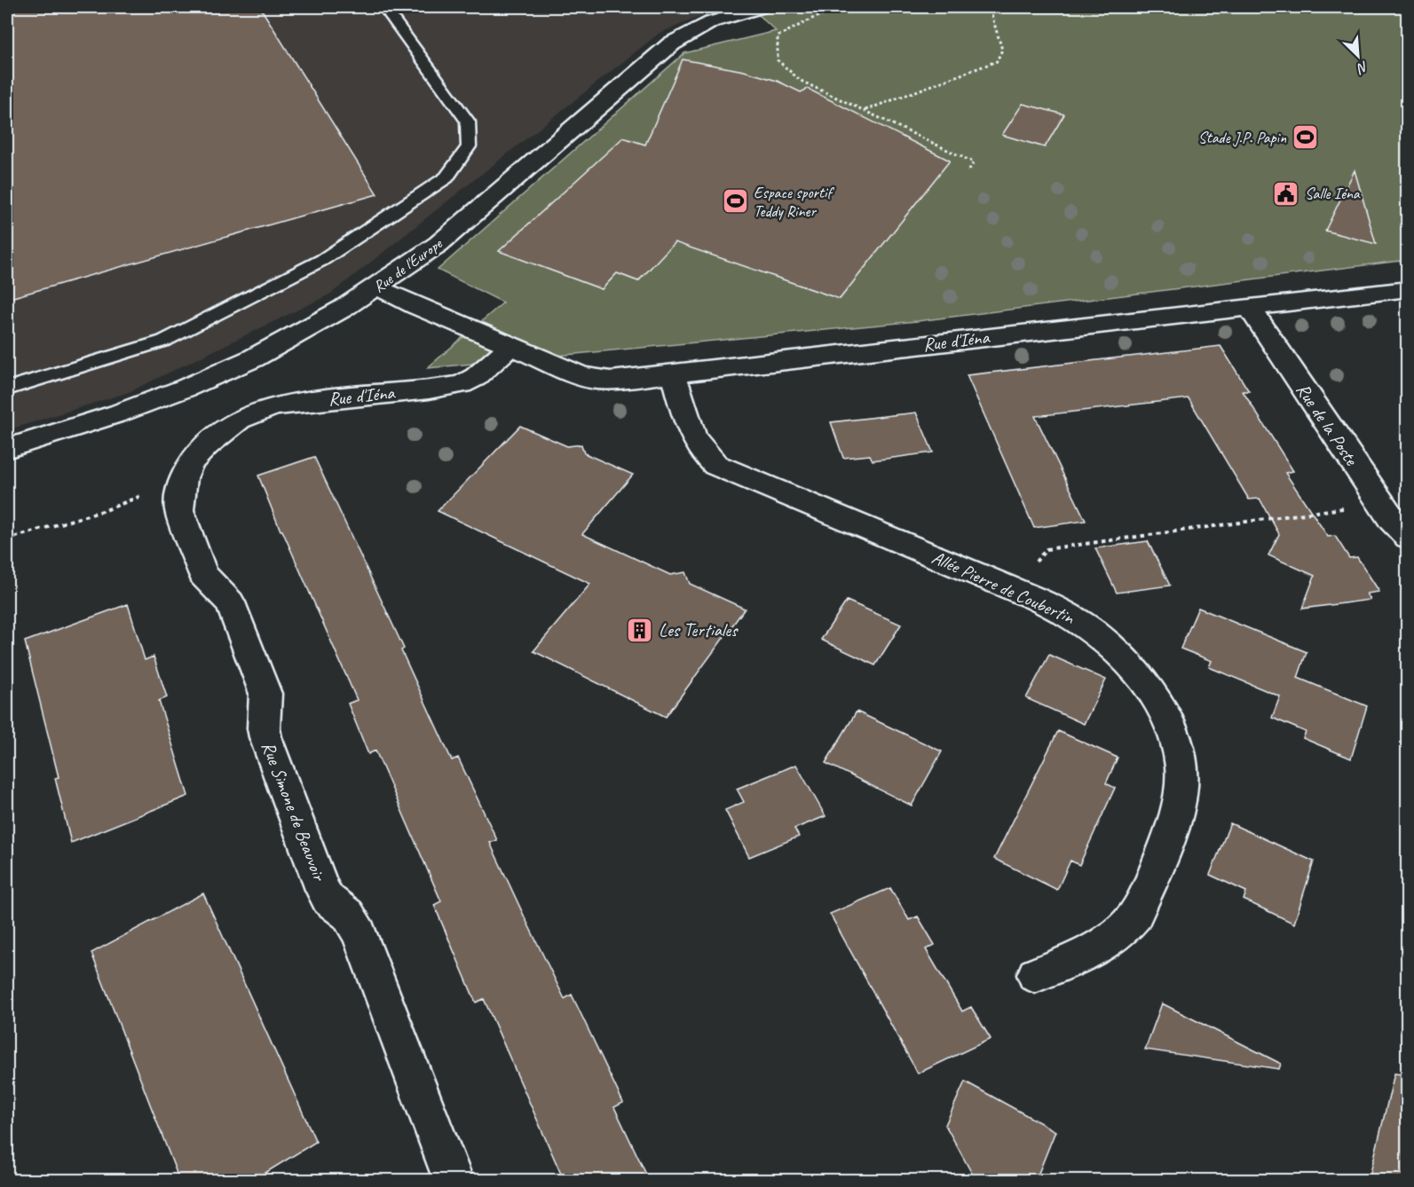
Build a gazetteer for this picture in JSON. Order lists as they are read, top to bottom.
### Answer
{
  "streets": {
    "street": [
      "Rue de l'Europe",
      "Rue d'Iéna",
      "Rue de la Poste",
      "Allée Pierre de Coubertin",
      "Rue Simone de Beauvoir"
    ]
  },
  "crossings": [
    ["Rue de l'Europe", "Rue d'Iéna"],
    ["Rue d'Iéna", "Rue de la Poste"],
    ["Rue d'Iéna", "Allée Pierre de Coubertin"],
    ["Rue d'Iéna", "Rue Simone de Beauvoir"]
  ],
  "places": {
    "sports": ["Stade J.P. Papin", "Espace sportif Teddy Riner"],
    "public building": ["Salle Iéna"],
    "building": ["Les Tertiales"]
  },
  "north": "bottom right"
}
